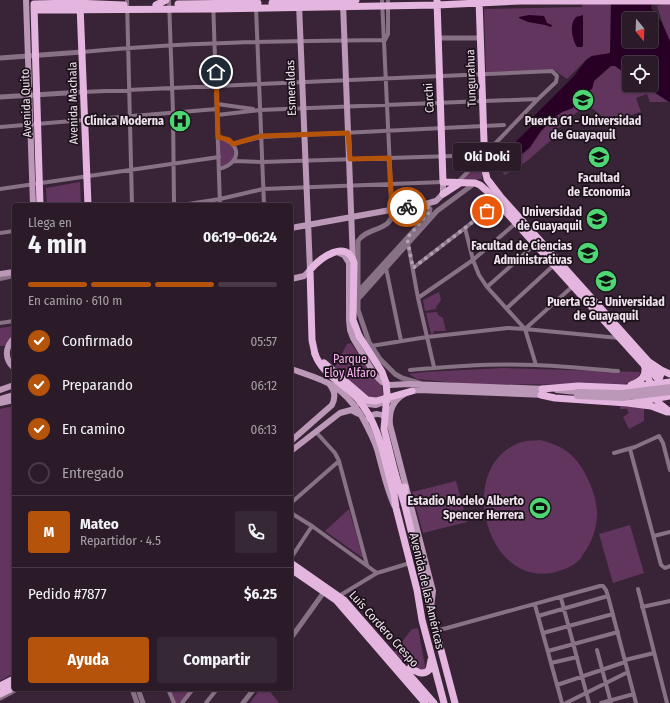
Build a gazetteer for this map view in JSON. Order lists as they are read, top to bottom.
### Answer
{
  "streets": {
    "main road": [
      "Tungurahua",
      "Esmeraldas",
      "Carchi",
      "Avenida Quito",
      "Avenida Machala",
      "Avenida de las Américas",
      "Luís Cordero Crespo"
    ]
  },
  "crossings": [
    ["Esmeraldas", "Avenida de las Américas"]
  ],
  "parks": ["Parque Eloy Alfaro"],
  "places": {
    "school or university": [
      "Puerta G1 - Universidad de Guayaquil",
      "Facultad de Economía",
      "Universidad de Guayaquil",
      "Facultad de Ciencias Administrativas",
      "Puerta G3 - Universidad de Guayaquil"
    ],
    "hospital": ["Clínica Moderna"],
    "other": ["Oki Doki"],
    "sports": ["Estadio Modelo Alberto Spencer Herrera"]
  },
  "north": "bottom",
  "page": {
    "bubble": "Oki Doki",
    "heading": ["4 min", "Llega en", "06:19–06:24"],
    "panel": [
      "Mateo",
      "Repartidor · 4.5",
      "Pedido #7877",
      "$6.25"
    ],
    "bar": "En camino · 610 m",
    "list": [
      ["Confirmado", "05:57"],
      ["Preparando", "06:12"],
      ["En camino", "06:13"],
      "Entregado"
    ],
    "round": "M",
    "buttons": ["Ayuda", "Compartir"]
  }
}
